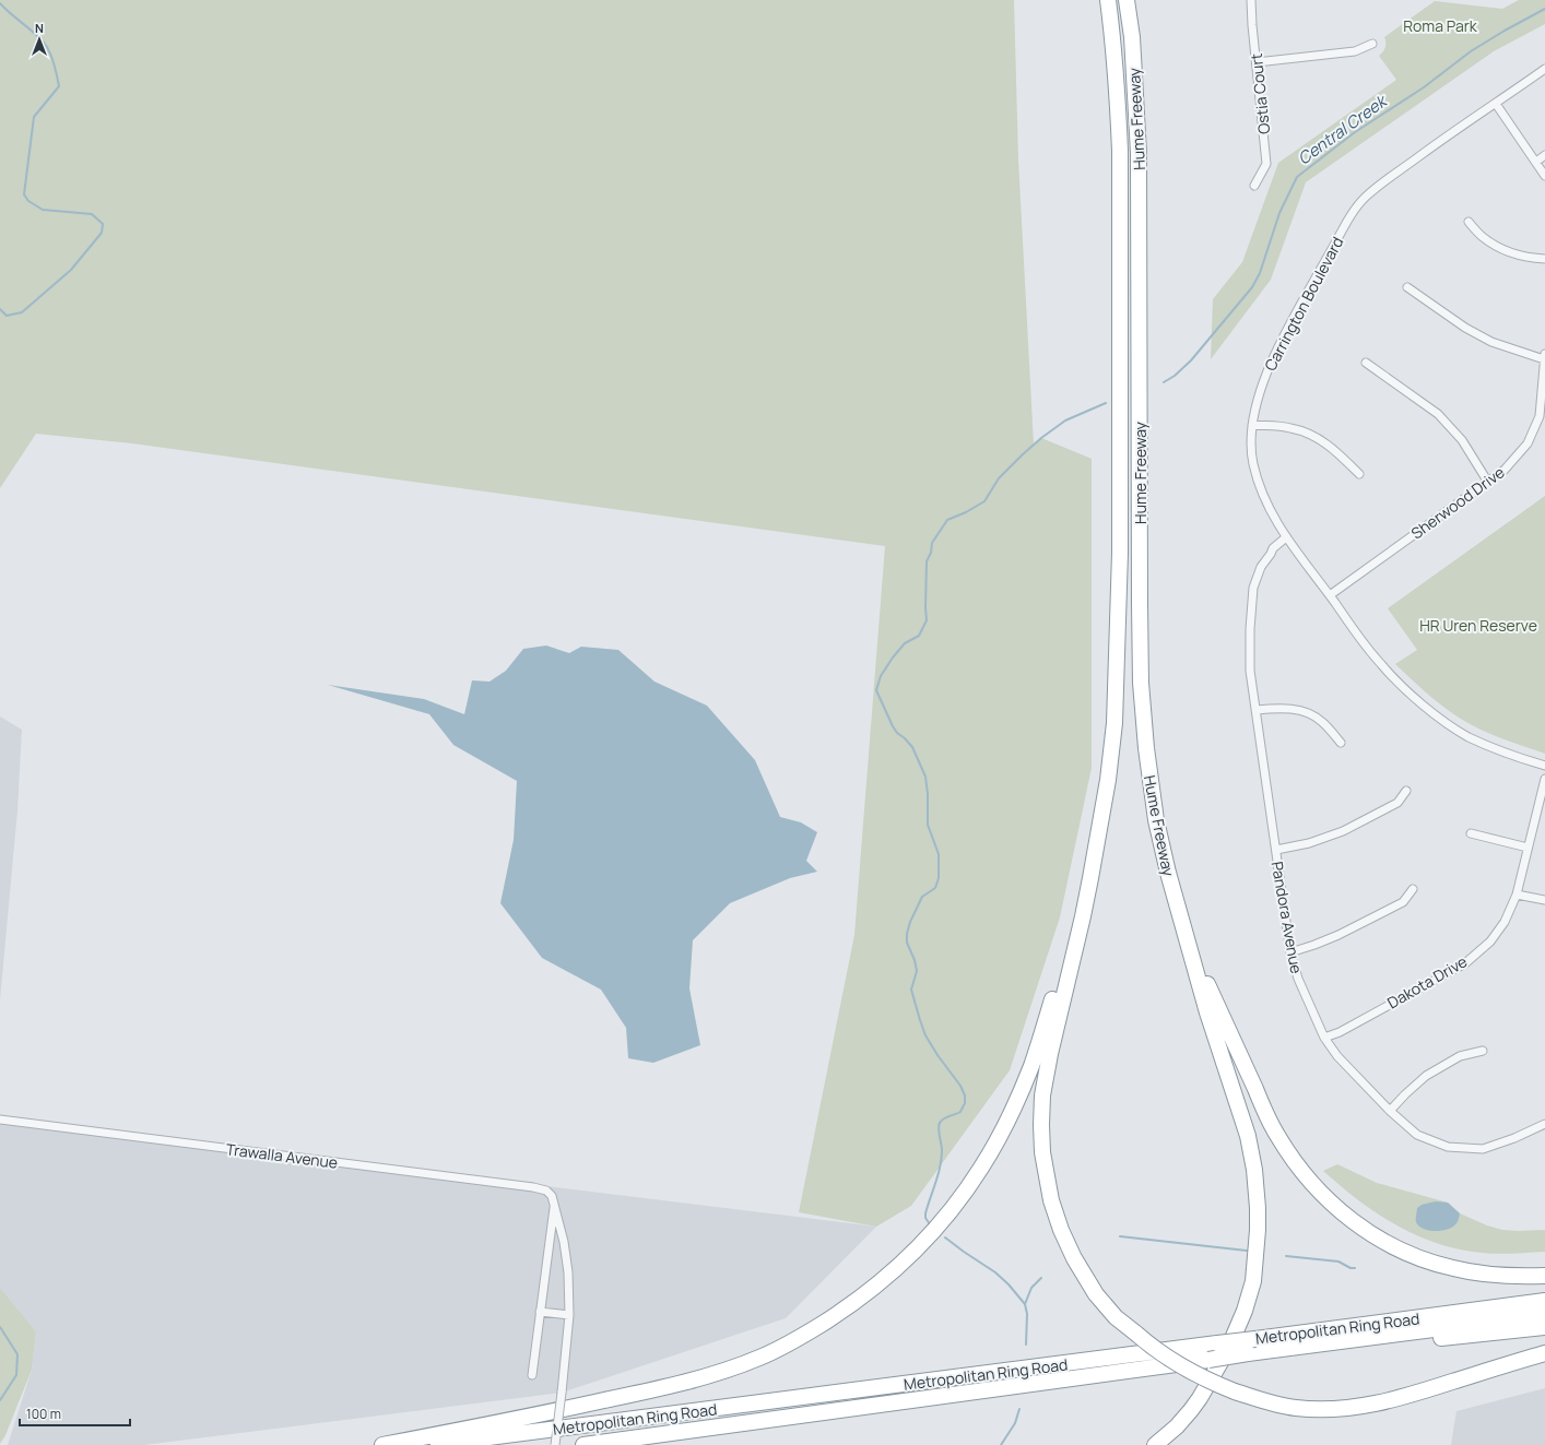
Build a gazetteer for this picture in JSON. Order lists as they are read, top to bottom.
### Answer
{
  "streets": {
    "highway": ["Hume Freeway", "Metropolitan Ring Road"],
    "street": [
      "Ostia Court",
      "Carrington Boulevard",
      "Sherwood Drive",
      "Pandora Avenue",
      "Dakota Drive",
      "Trawalla Avenue"
    ]
  },
  "crossings": [
    ["Carrington Boulevard", "Sherwood Drive"],
    ["Carrington Boulevard", "Pandora Avenue"],
    ["Pandora Avenue", "Dakota Drive"]
  ],
  "water": ["Central Creek"],
  "parks": ["Roma Park", "HR Uren Reserve"],
  "scale_bar": "100 m",
  "north": "top"
}
